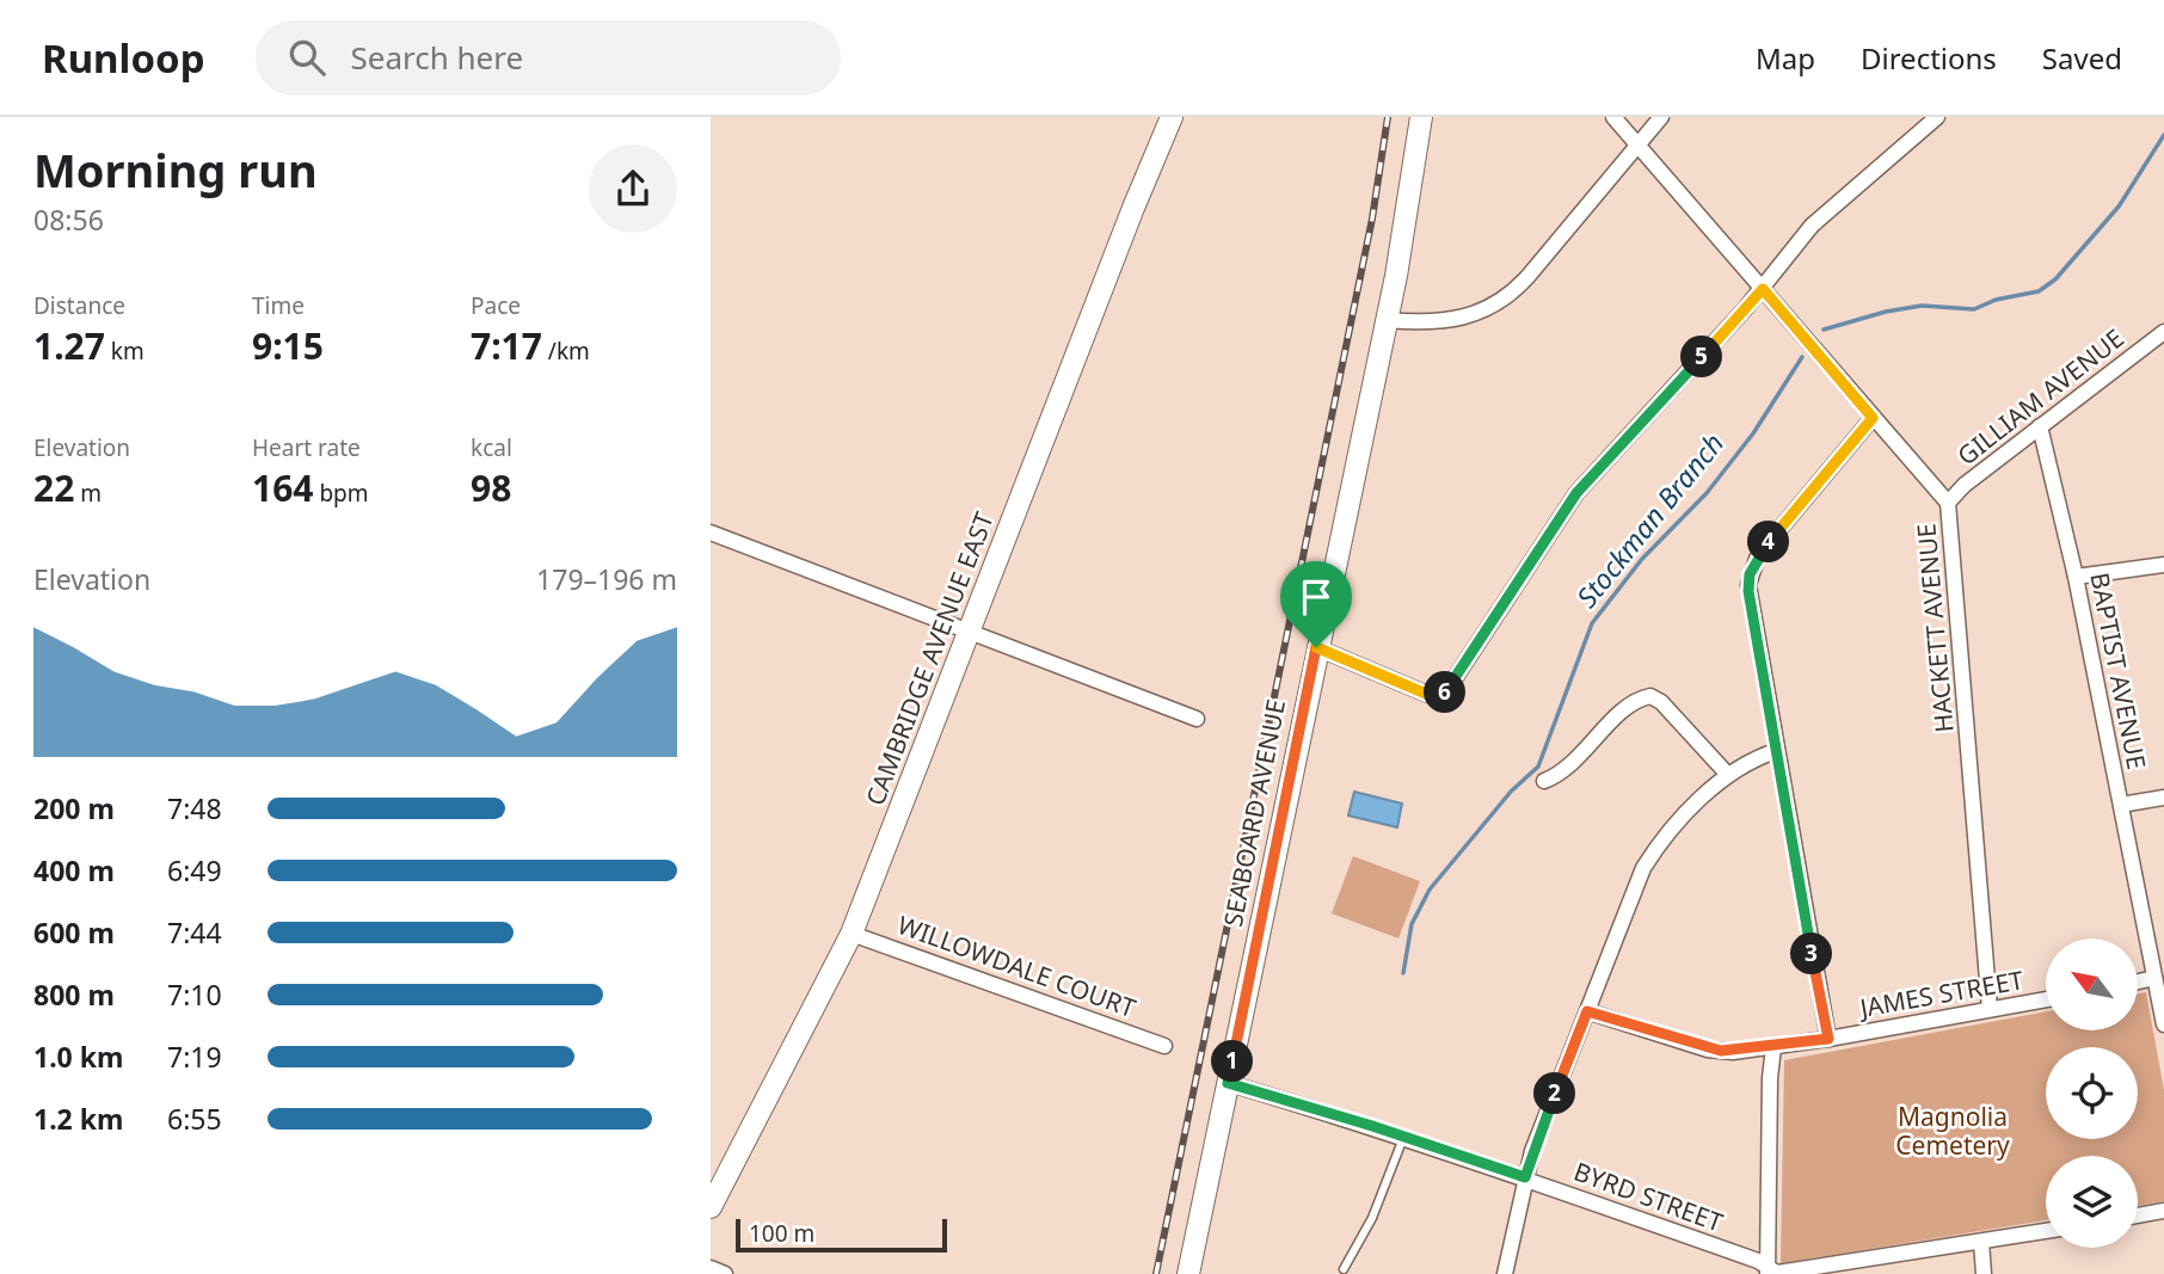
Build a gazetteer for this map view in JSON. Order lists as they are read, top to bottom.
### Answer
{
  "streets": {
    "street": [
      "GILLIAM AVENUE",
      "HACKETT AVENUE",
      "CAMBRIDGE AVENUE EAST",
      "BAPTIST AVENUE",
      "SEABOARD AVENUE",
      "WILLOWDALE COURT",
      "JAMES STREET",
      "BYRD STREET"
    ]
  },
  "crossings": [
    ["GILLIAM AVENUE", "HACKETT AVENUE"],
    ["GILLIAM AVENUE", "BAPTIST AVENUE"],
    ["HACKETT AVENUE", "JAMES STREET"],
    ["CAMBRIDGE AVENUE EAST", "WILLOWDALE COURT"],
    ["SEABOARD AVENUE", "BYRD STREET"]
  ],
  "water": ["Stockman Branch"],
  "parks": ["Magnolia Cemetery"],
  "scale_bar": "100 m",
  "north": "top left",
  "page": {
    "header": "Runloop",
    "search": "Search here",
    "nav": ["Map", "Directions", "Saved"],
    "heading": ["Morning run", "08:56"],
    "stats": [
      ["Distance", "1.27 km"],
      ["Time", "9:15"],
      ["Pace", "7:17 /km"],
      ["Elevation", "22 m"],
      ["Heart rate", "164 bpm"],
      ["kcal", "98"]
    ],
    "pins": [
      "5",
      "4",
      "6",
      "3",
      "1",
      "2"
    ],
    "chart": ["Elevation", "179–196 m"],
    "list": [
      {
        "name": "200 m",
        "note": "7:48"
      },
      {
        "name": "400 m",
        "note": "6:49"
      },
      {
        "name": "600 m",
        "note": "7:44"
      },
      {
        "name": "800 m",
        "note": "7:10"
      },
      {
        "name": "1.0 km",
        "note": "7:19"
      },
      {
        "name": "1.2 km",
        "note": "6:55"
      }
    ],
    "scale": "100 m"
  }
}
